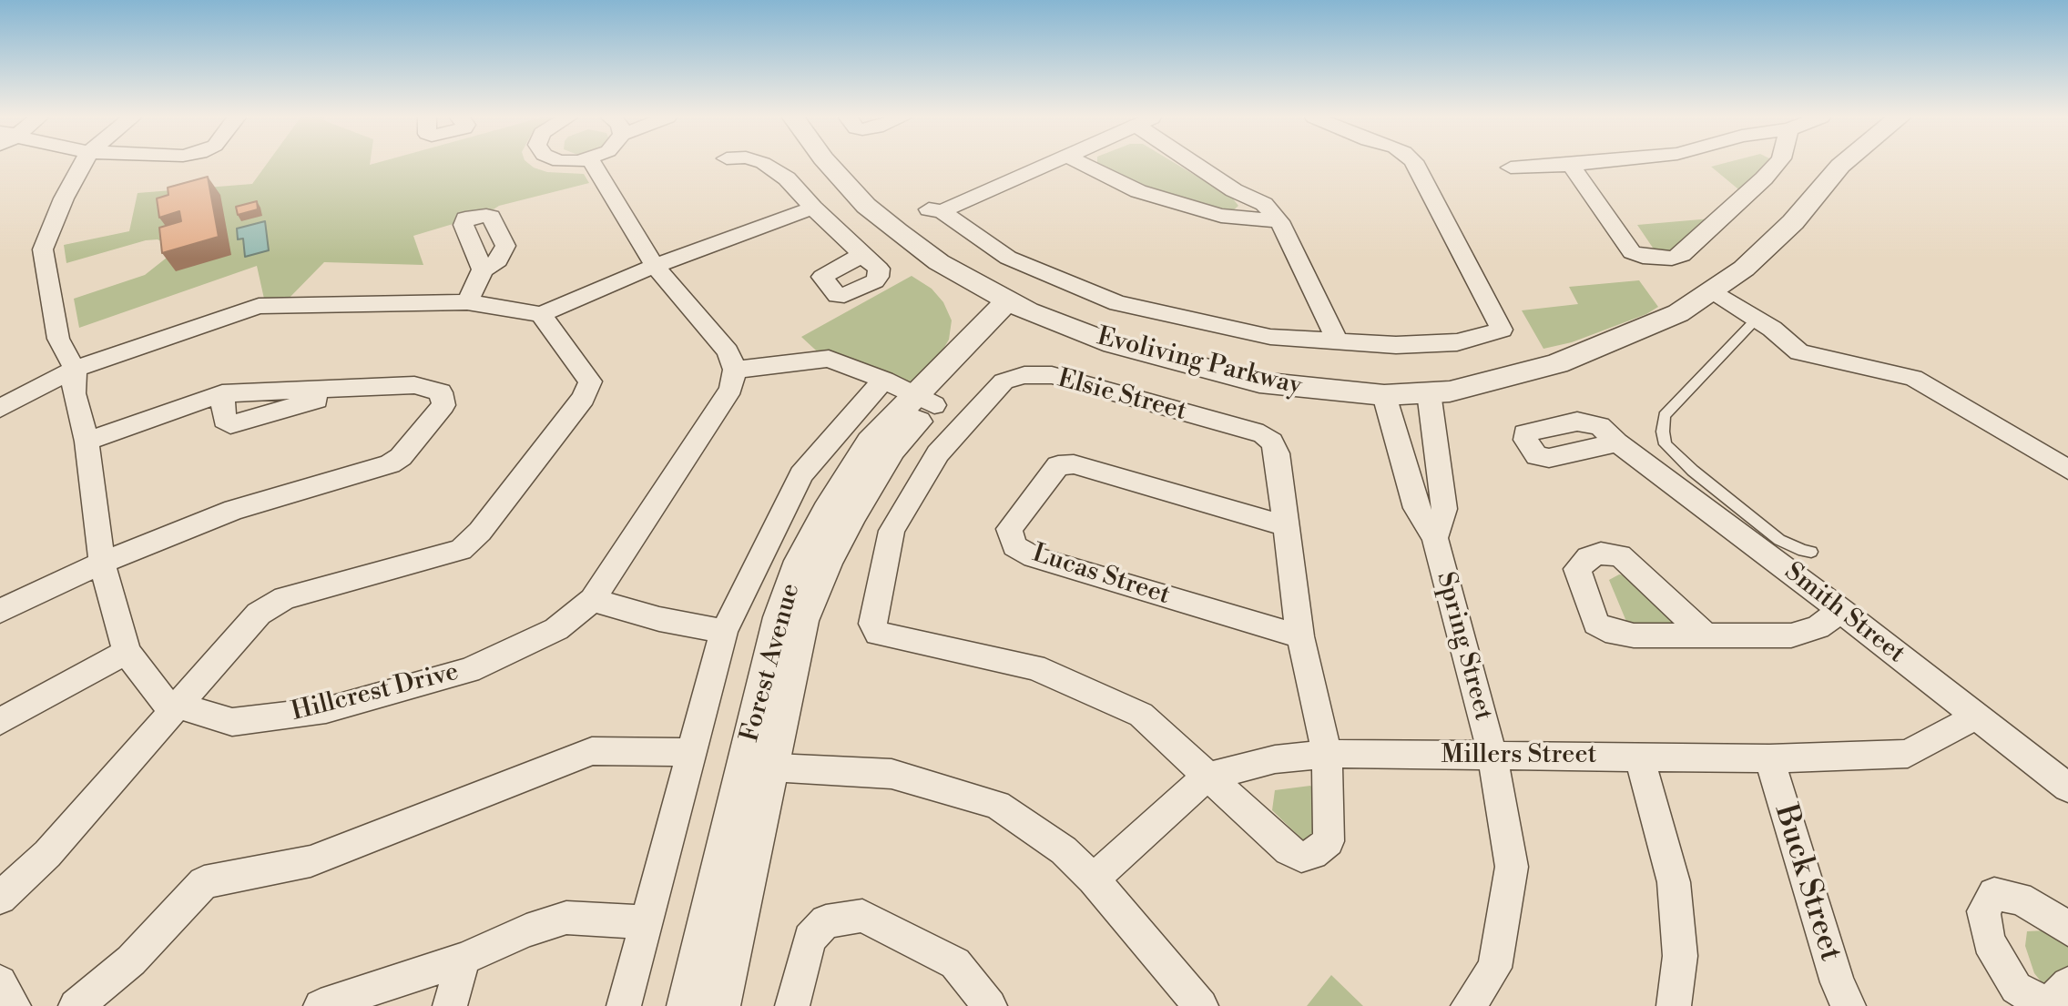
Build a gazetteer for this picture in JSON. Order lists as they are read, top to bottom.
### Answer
{
  "streets": {
    "street": [
      "Evoliving Parkway",
      "Elsie Street",
      "Lucas Street",
      "Smith Street",
      "Spring Street",
      "Forest Avenue",
      "Hillcrest Drive",
      "Millers Street",
      "Buck Street"
    ]
  },
  "crossings": [
    ["Evoliving Parkway", "Spring Street"],
    ["Evoliving Parkway", "Forest Avenue"],
    ["Elsie Street", "Lucas Street"],
    ["Elsie Street", "Millers Street"],
    ["Smith Street", "Millers Street"],
    ["Spring Street", "Millers Street"],
    ["Millers Street", "Buck Street"]
  ]
}
